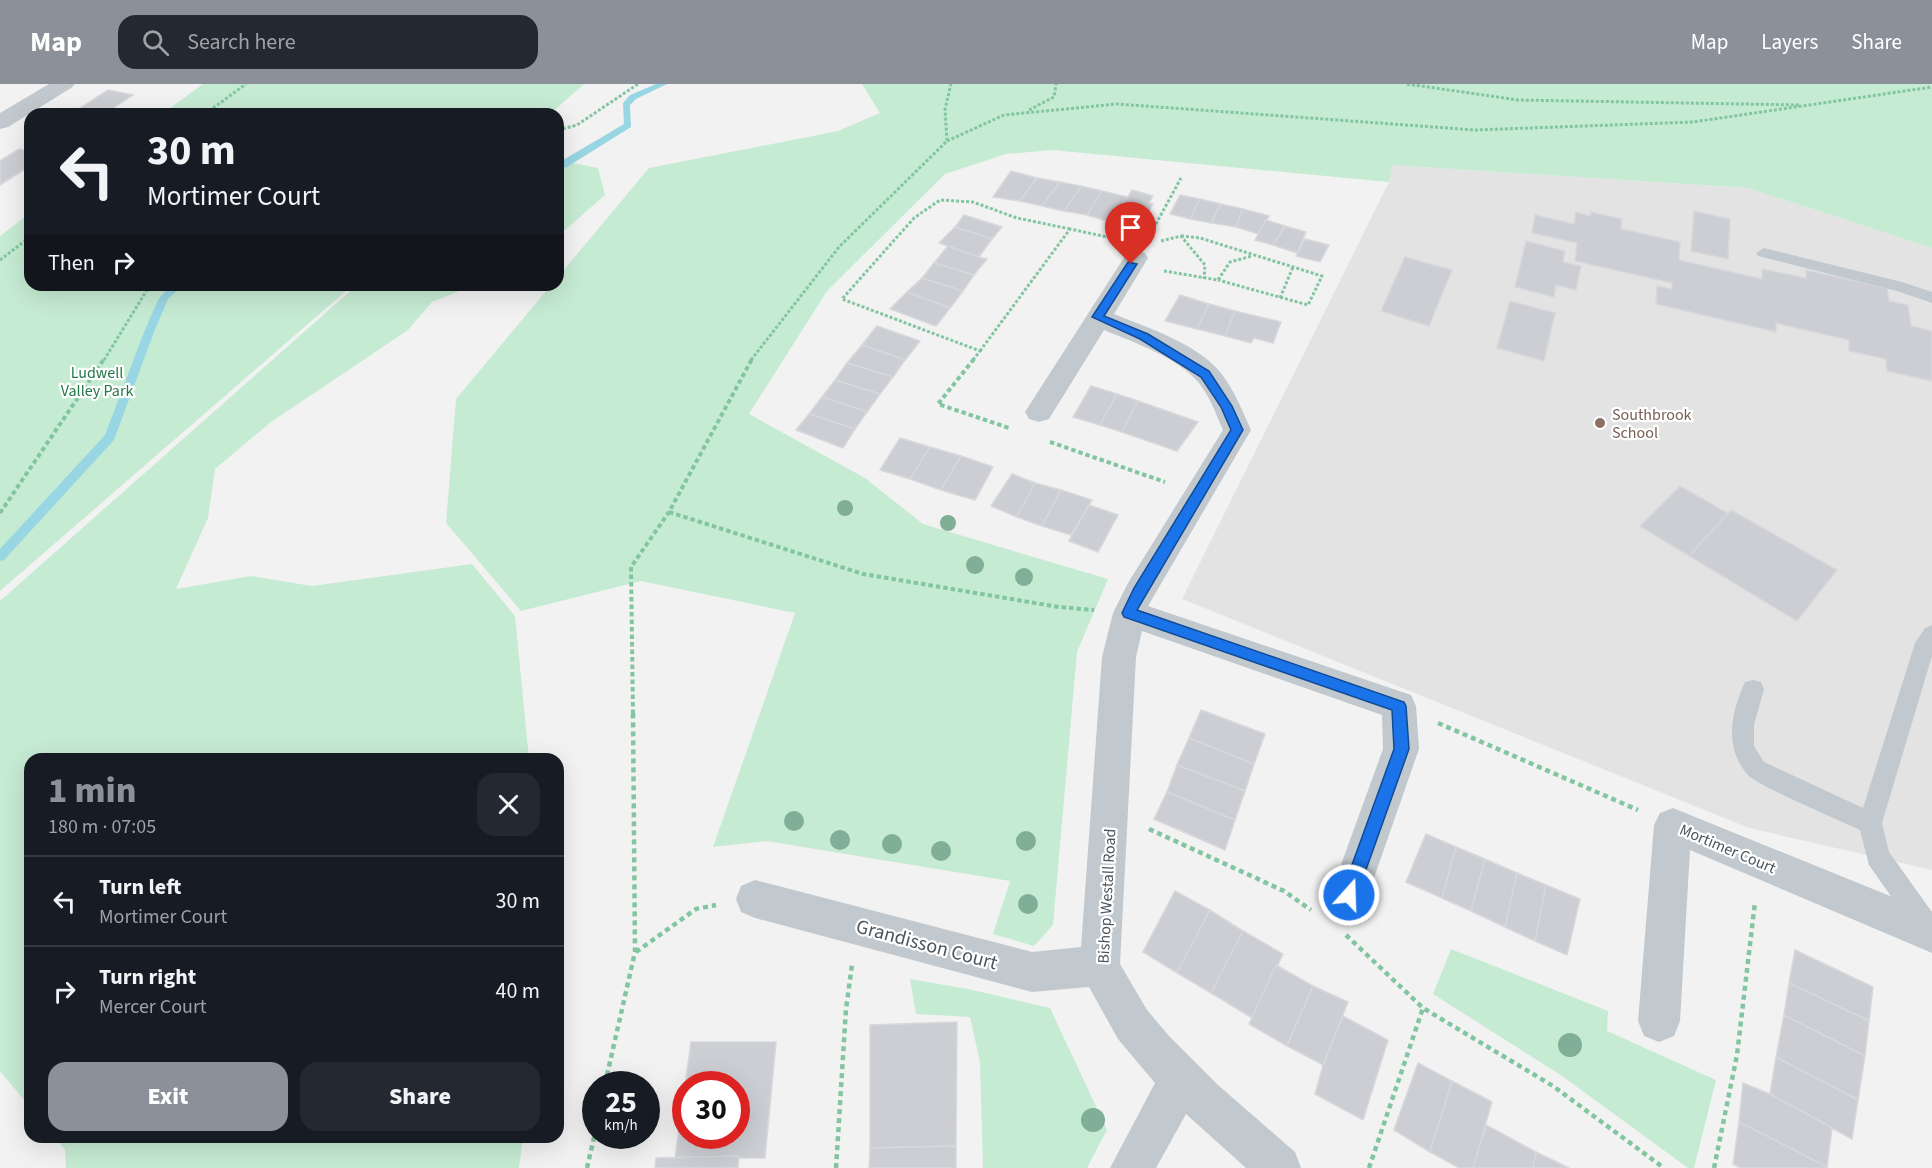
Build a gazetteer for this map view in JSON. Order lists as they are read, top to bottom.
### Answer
{
  "streets": {
    "street": ["Mortimer Court", "Bishop Westall Road", "Grandisson Court"]
  },
  "crossings": [
    ["Bishop Westall Road", "Grandisson Court"]
  ],
  "parks": ["Ludwell Valley Park"],
  "places": ["Southbrook School"],
  "page": {
    "header": "Map",
    "search": "Search here",
    "nav": ["Map", "Layers", "Share"],
    "turn": ["30 m", "Mortimer Court"],
    "then": "Then",
    "heading": ["1 min", "180 m · 07:05"],
    "list": [
      {
        "name": "Turn left",
        "note": "Mortimer Court",
        "value": "30 m"
      },
      {
        "name": "Turn right",
        "note": "Mercer Court",
        "value": "40 m"
      }
    ],
    "buttons": ["Exit", "Share"],
    "speed": "25 km/h",
    "limit": "30"
  }
}
